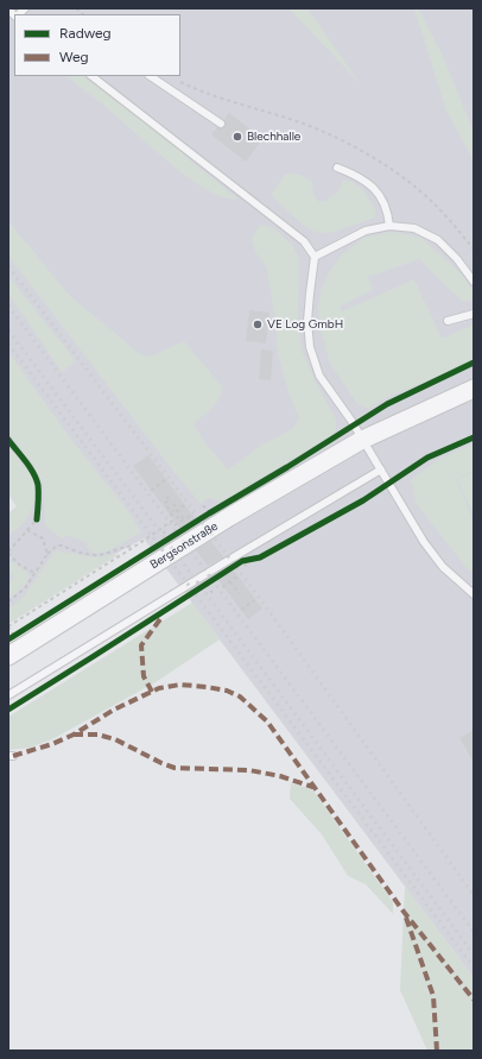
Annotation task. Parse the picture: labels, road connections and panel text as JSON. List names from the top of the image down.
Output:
{
  "streets": {
    "street": ["Bergsonstraße"]
  },
  "places": ["Blechhalle", "VE Log GmbH"],
  "legend": ["Radweg", "Weg"]
}
